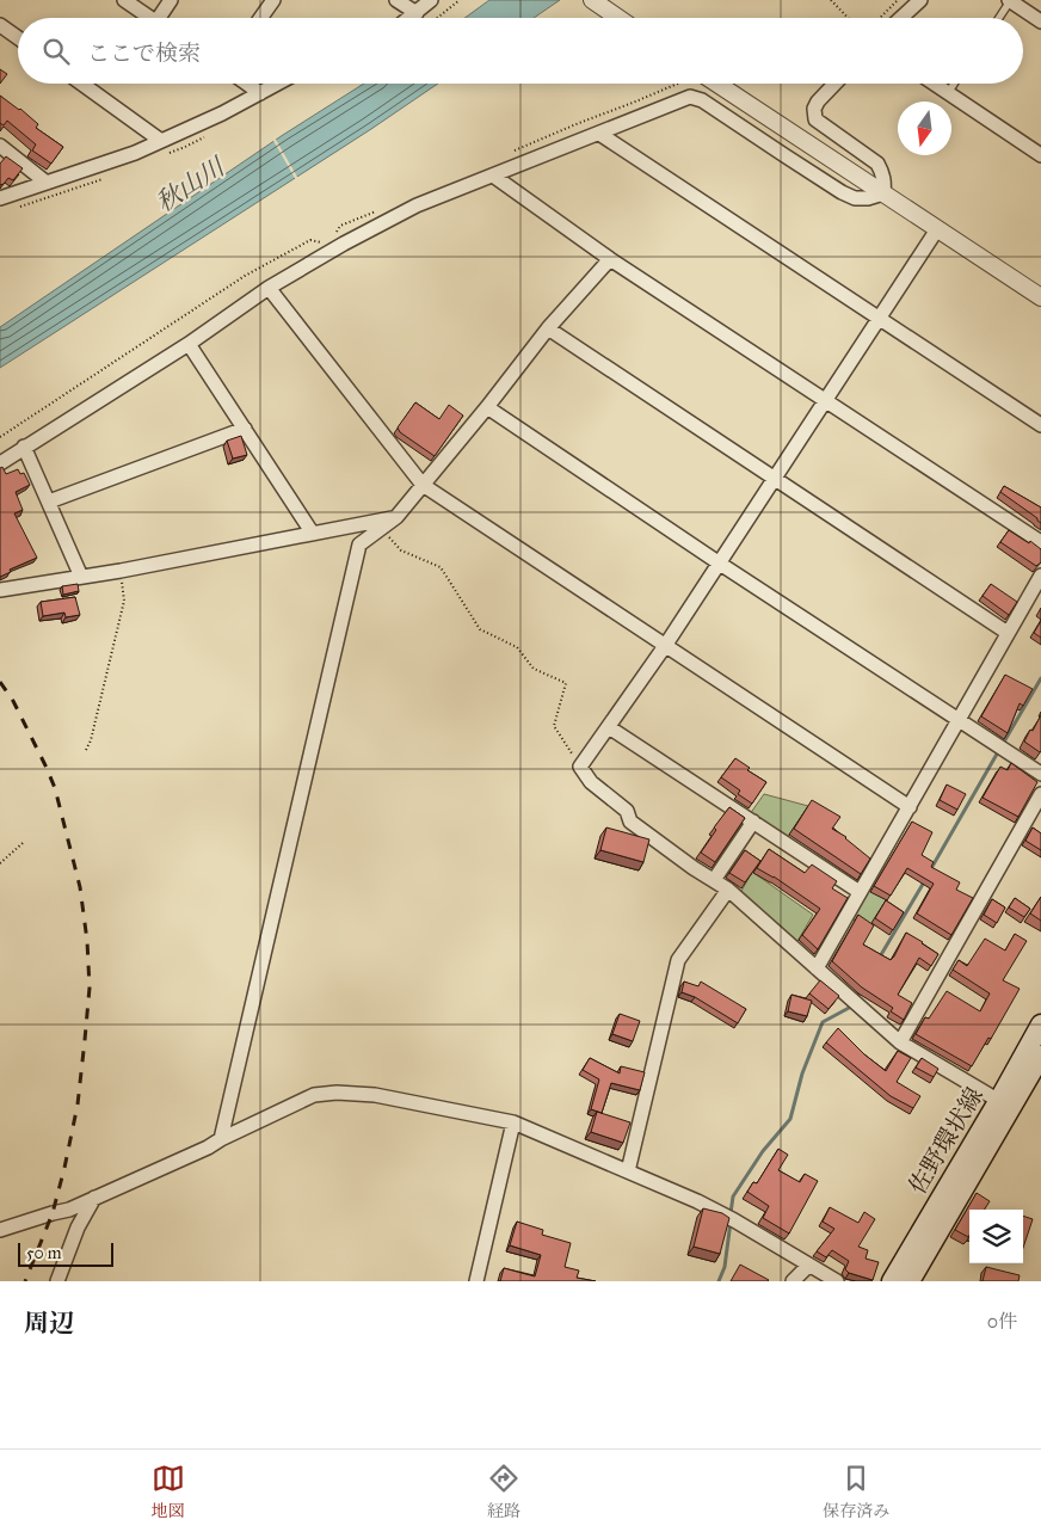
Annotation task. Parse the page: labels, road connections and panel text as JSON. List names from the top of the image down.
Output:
{
  "streets": {
    "main road": ["佐野環状線"]
  },
  "water": ["秋山川"],
  "scale_bar": "50 m",
  "north": "bottom",
  "page": {
    "search": "ここで検索",
    "scale": "50 m",
    "heading": ["周辺", "0件"],
    "nav": ["地図", "経路", "保存済み"]
  }
}
